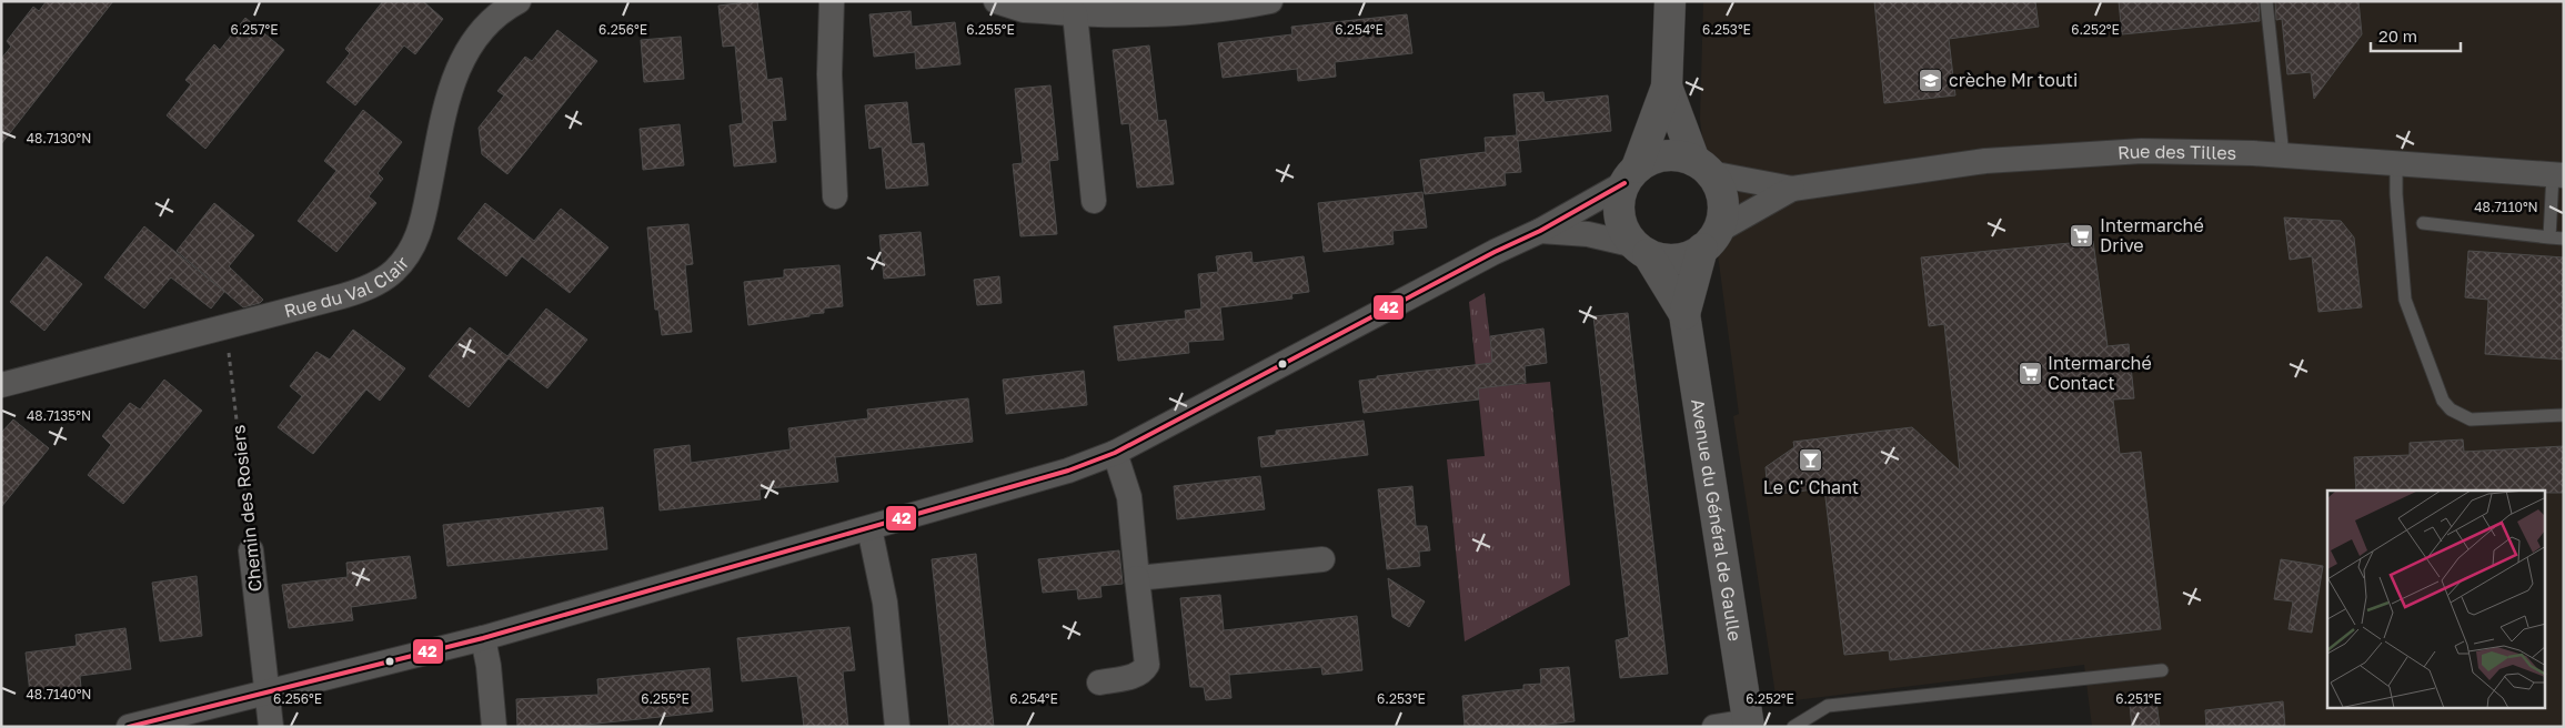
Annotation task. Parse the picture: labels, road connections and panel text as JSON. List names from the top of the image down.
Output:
{
  "streets": {
    "street": [
      "Rue des Tilles",
      "Rue du Val Clair",
      "Chemin des Rosiers",
      "Avenue du Général de Gaulle"
    ]
  },
  "crossings": [
    ["Rue des Tilles", "Avenue du Général de Gaulle"],
    ["Rue du Val Clair", "Chemin des Rosiers"]
  ],
  "places": {
    "school or university": ["crèche Mr touti"],
    "supermarket": ["Intermarché Drive", "Intermarché Contact"],
    "bar": ["Le C' Chant"]
  },
  "lines": ["transit line 42"],
  "scale_bar": "20 m",
  "coordinates": [
    "6.257°E",
    "6.256°E",
    "6.255°E",
    "6.254°E",
    "6.253°E",
    "6.252°E",
    "48.7130°N",
    "48.7110°N",
    "48.7135°N",
    "48.7140°N",
    "6.251°E"
  ]
}
